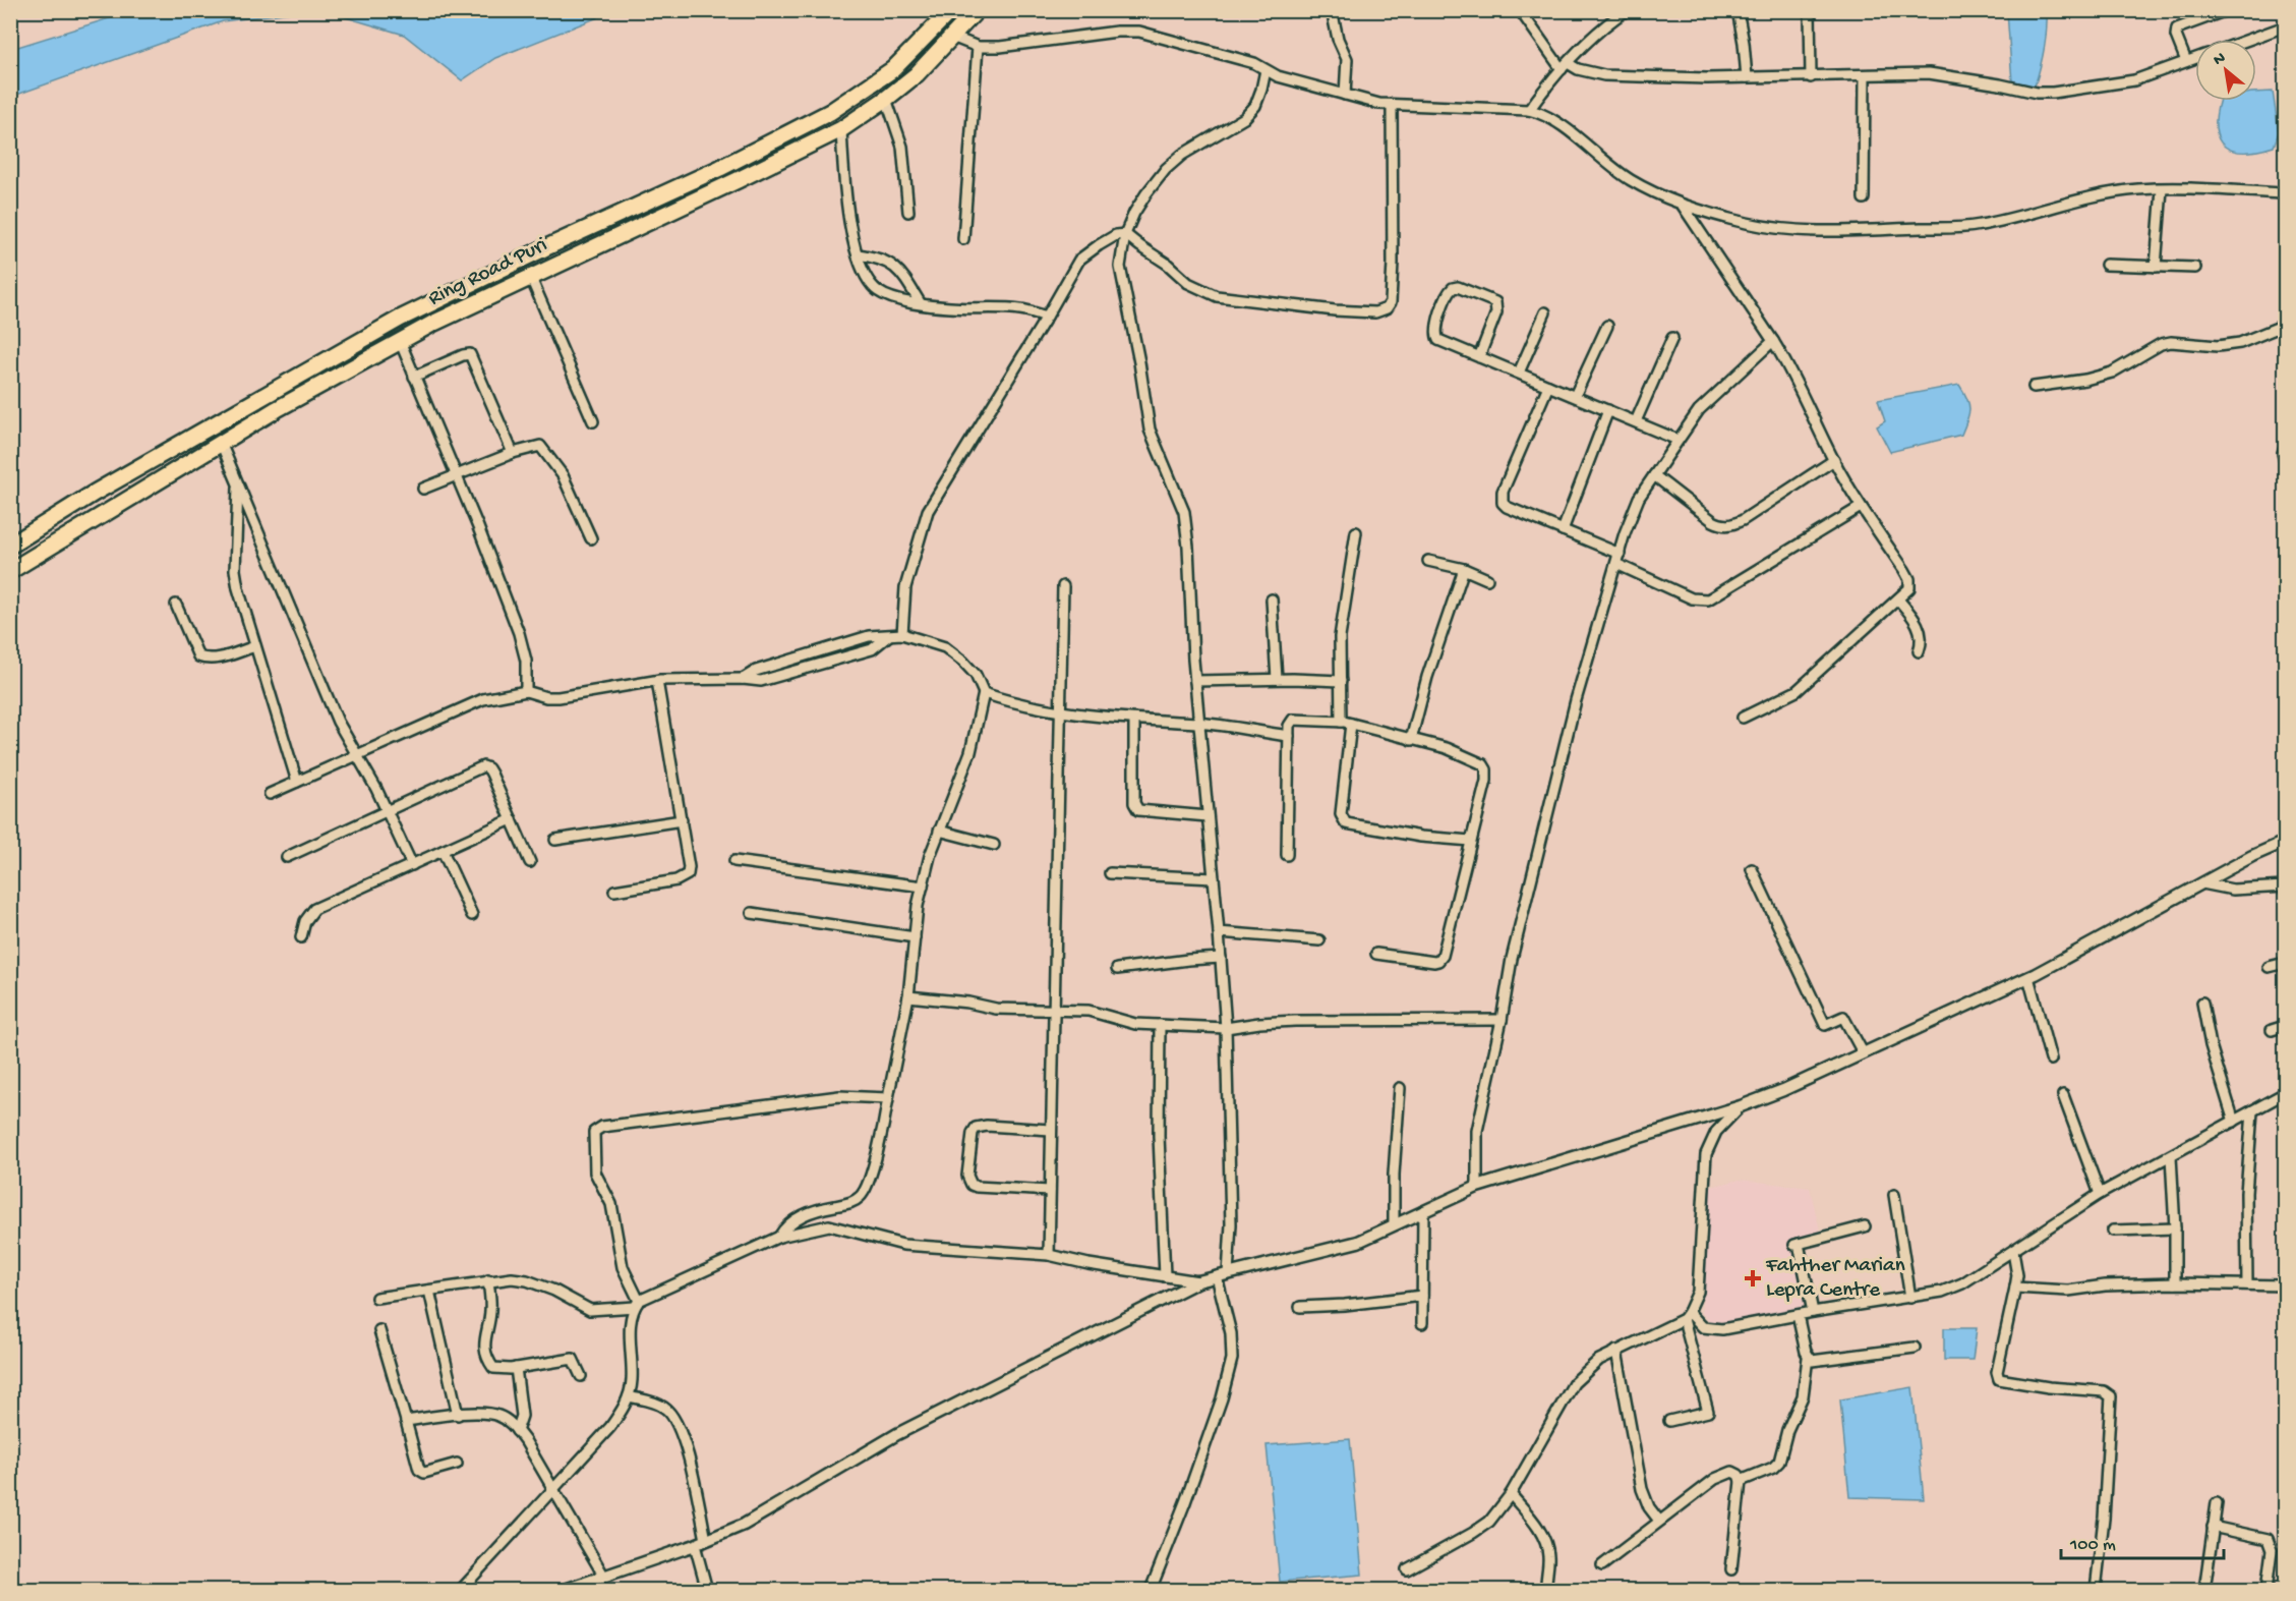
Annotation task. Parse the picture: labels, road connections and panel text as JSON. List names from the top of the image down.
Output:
{
  "streets": {
    "highway": ["Ring Road Puri"]
  },
  "places": {
    "health": ["Fahther Marian Lepra Centre"]
  },
  "scale_bar": "100 m",
  "north": "top left"
}
